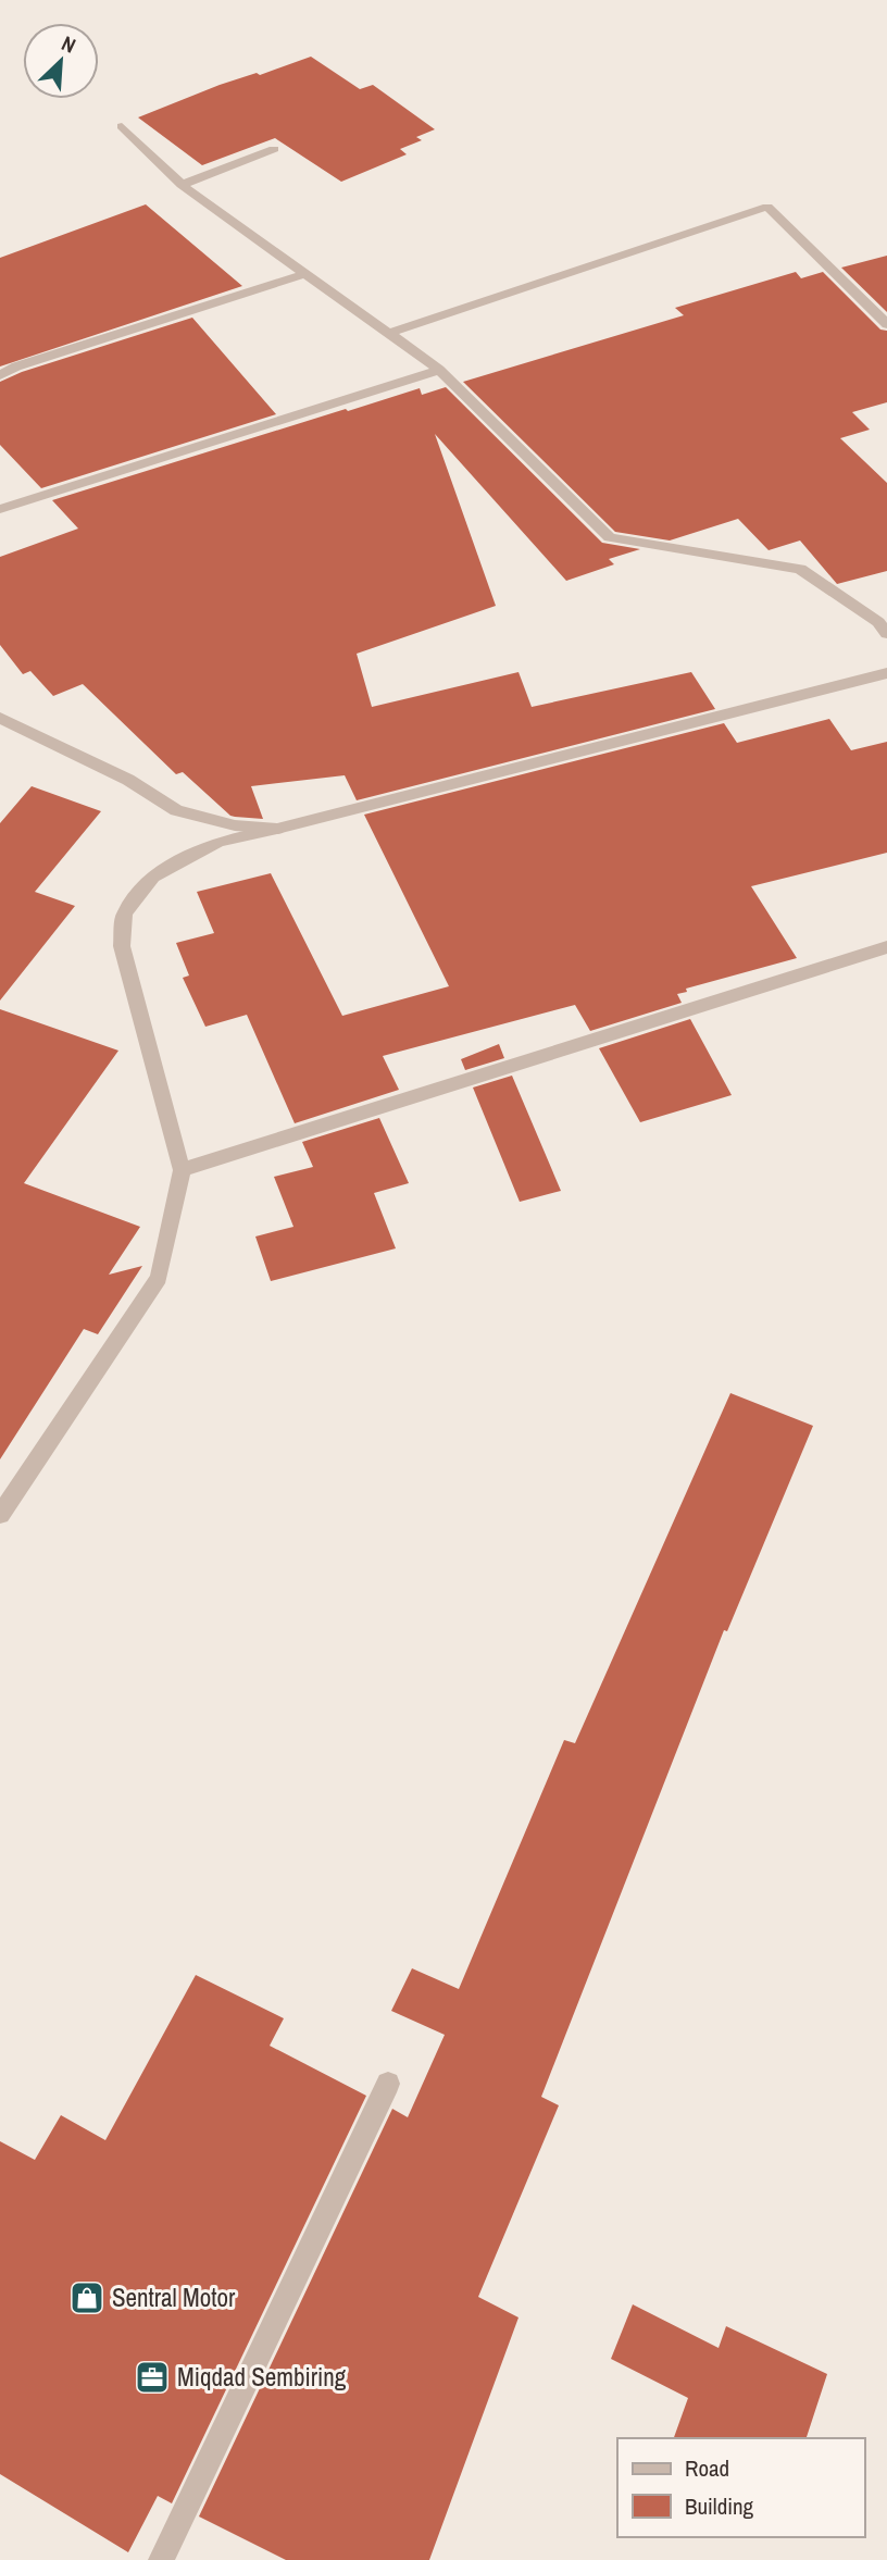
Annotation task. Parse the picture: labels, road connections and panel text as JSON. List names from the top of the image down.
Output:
{
  "places": {
    "shop": ["Sentral Motor"],
    "office": ["Miqdad Sembiring"]
  },
  "legend": ["Road", "Building"],
  "north": "top right"
}
